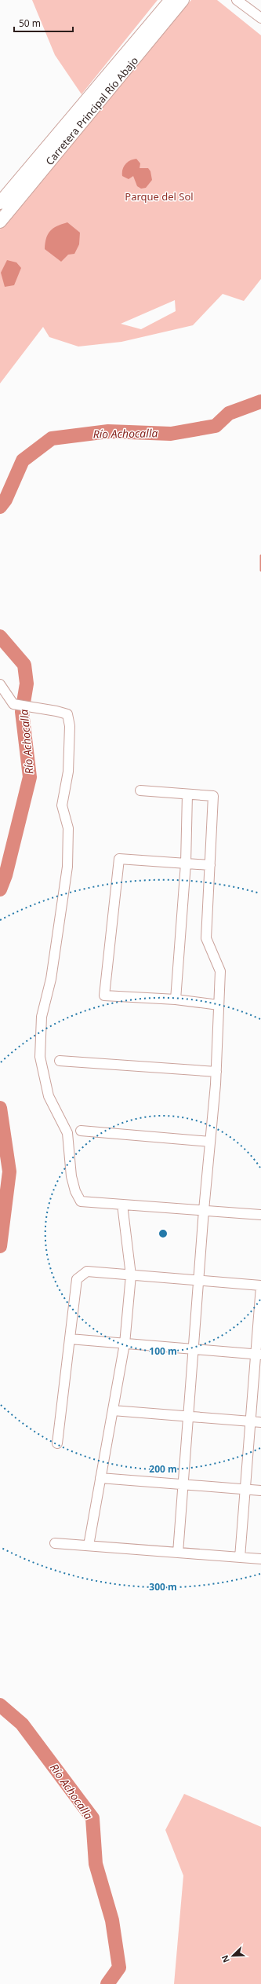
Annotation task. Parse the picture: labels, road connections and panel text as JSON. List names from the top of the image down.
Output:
{
  "streets": {
    "main road": ["Carretera Principal Río Abajo"]
  },
  "water": ["Río Achocalla"],
  "parks": ["Parque del Sol"],
  "scale_bar": "50 m",
  "north": "bottom left",
  "rings": ["100 m", "200 m", "300 m"]
}
